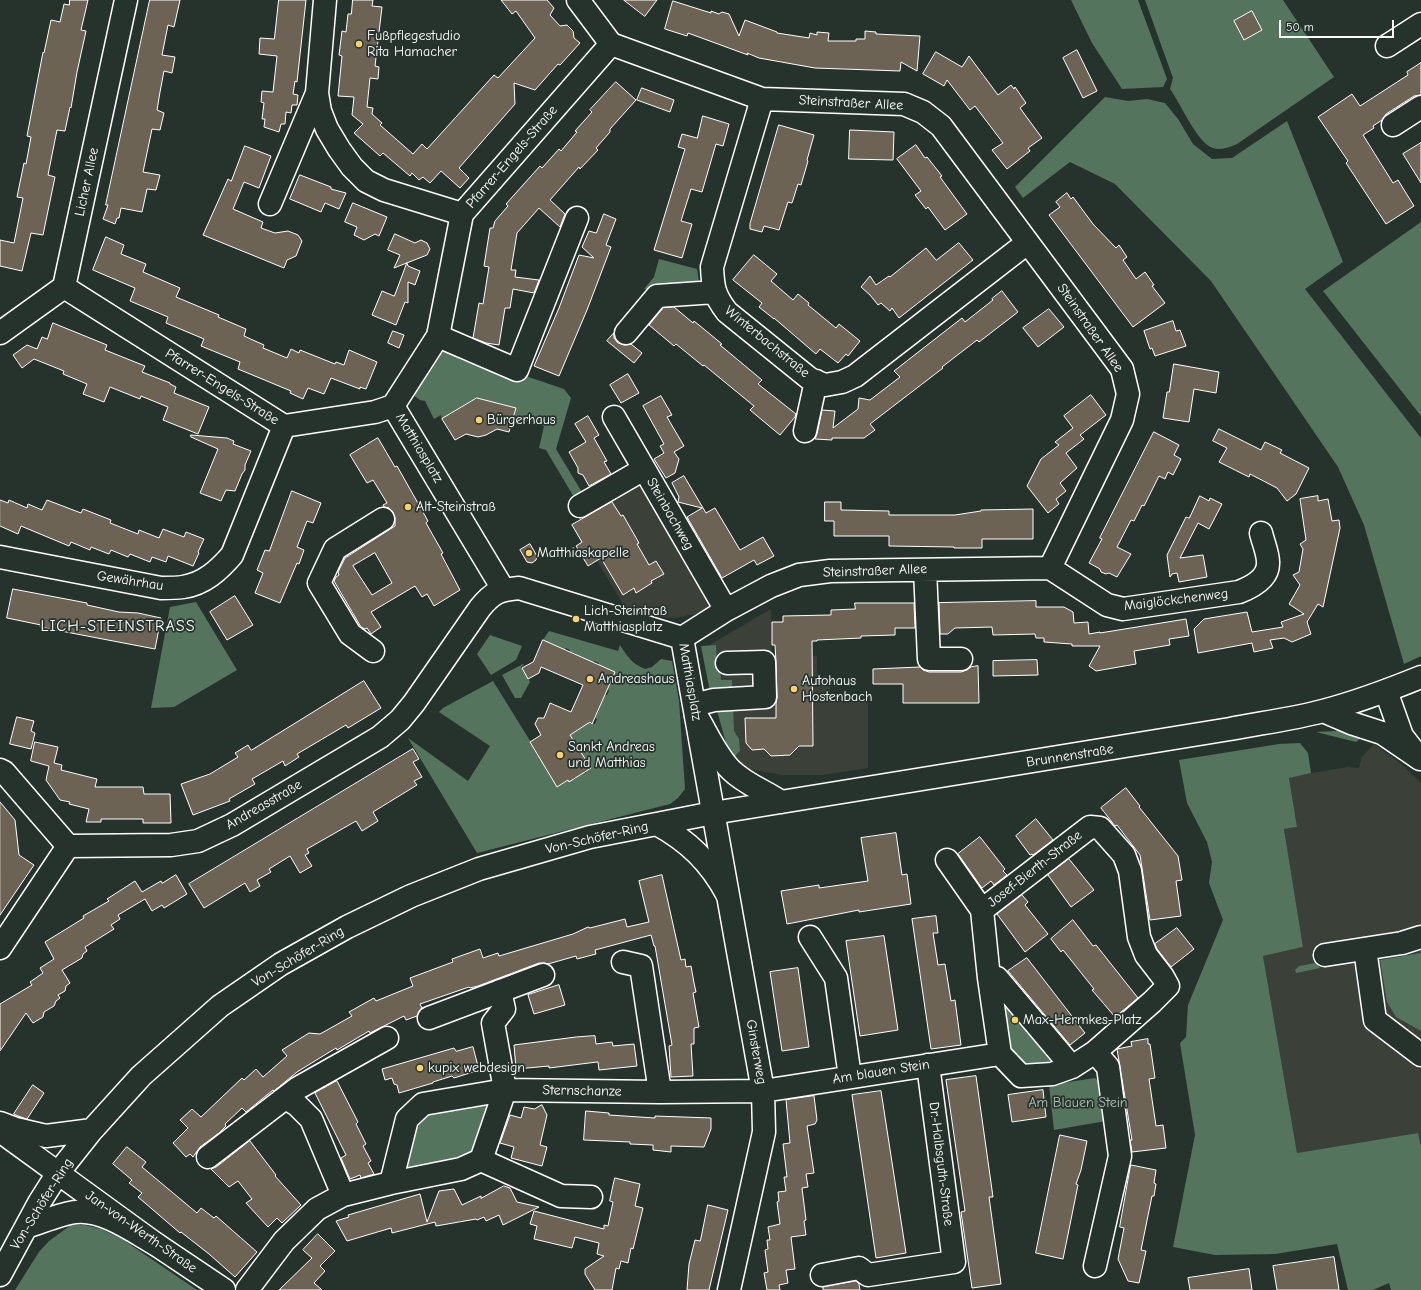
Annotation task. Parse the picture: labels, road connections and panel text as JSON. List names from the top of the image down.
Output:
{
  "streets": {
    "street": [
      "Steinstraßer Allee",
      "Pfarrer-Engels-Straße",
      "Licher Allee",
      "Winterbachstraße",
      "Matthiasplatz",
      "Steinbachweg",
      "Gewährhau",
      "Maiglöckchenweg",
      "Brunnenstraße",
      "Andreasstraße",
      "Von-Schöfer-Ring",
      "Josef-Bierth-Straße",
      "Ginsterweg",
      "Am blauen Stein",
      "Sternschanze",
      "Dr.-Halbsguth-Straße",
      "Jan-von-Werth-Straße"
    ]
  },
  "crossings": [
    ["Steinstraßer Allee", "Pfarrer-Engels-Straße"],
    ["Steinstraßer Allee", "Winterbachstraße"],
    ["Steinstraßer Allee", "Matthiasplatz"],
    ["Steinstraßer Allee", "Steinbachweg"],
    ["Steinstraßer Allee", "Maiglöckchenweg"],
    ["Pfarrer-Engels-Straße", "Licher Allee"],
    ["Pfarrer-Engels-Straße", "Matthiasplatz"],
    ["Pfarrer-Engels-Straße", "Gewährhau"],
    ["Matthiasplatz", "Brunnenstraße"],
    ["Matthiasplatz", "Andreasstraße"],
    ["Matthiasplatz", "Von-Schöfer-Ring"],
    ["Matthiasplatz", "Ginsterweg"],
    ["Brunnenstraße", "Von-Schöfer-Ring"],
    ["Brunnenstraße", "Ginsterweg"],
    ["Von-Schöfer-Ring", "Ginsterweg"],
    ["Von-Schöfer-Ring", "Jan-von-Werth-Straße"],
    ["Ginsterweg", "Am blauen Stein"],
    ["Ginsterweg", "Sternschanze"],
    ["Am blauen Stein", "Sternschanze"],
    ["Am blauen Stein", "Dr.-Halbsguth-Straße"]
  ],
  "districts": ["LICH-STEINSTRASS"],
  "parks": ["Am Blauen Stein"],
  "places": [
    "Fußpflegestudio Rita Hamacher",
    "Bürgerhaus",
    "Alt-Steinstraß",
    "Matthiaskapelle",
    "Lich-Steintraß Matthiasplatz",
    "Andreashaus",
    "Autohaus Hostenbach",
    "Sankt Andreas und Matthias",
    "Max-Hermkes-Platz",
    "kupix webdesign"
  ],
  "scale_bar": "50 m"
}
